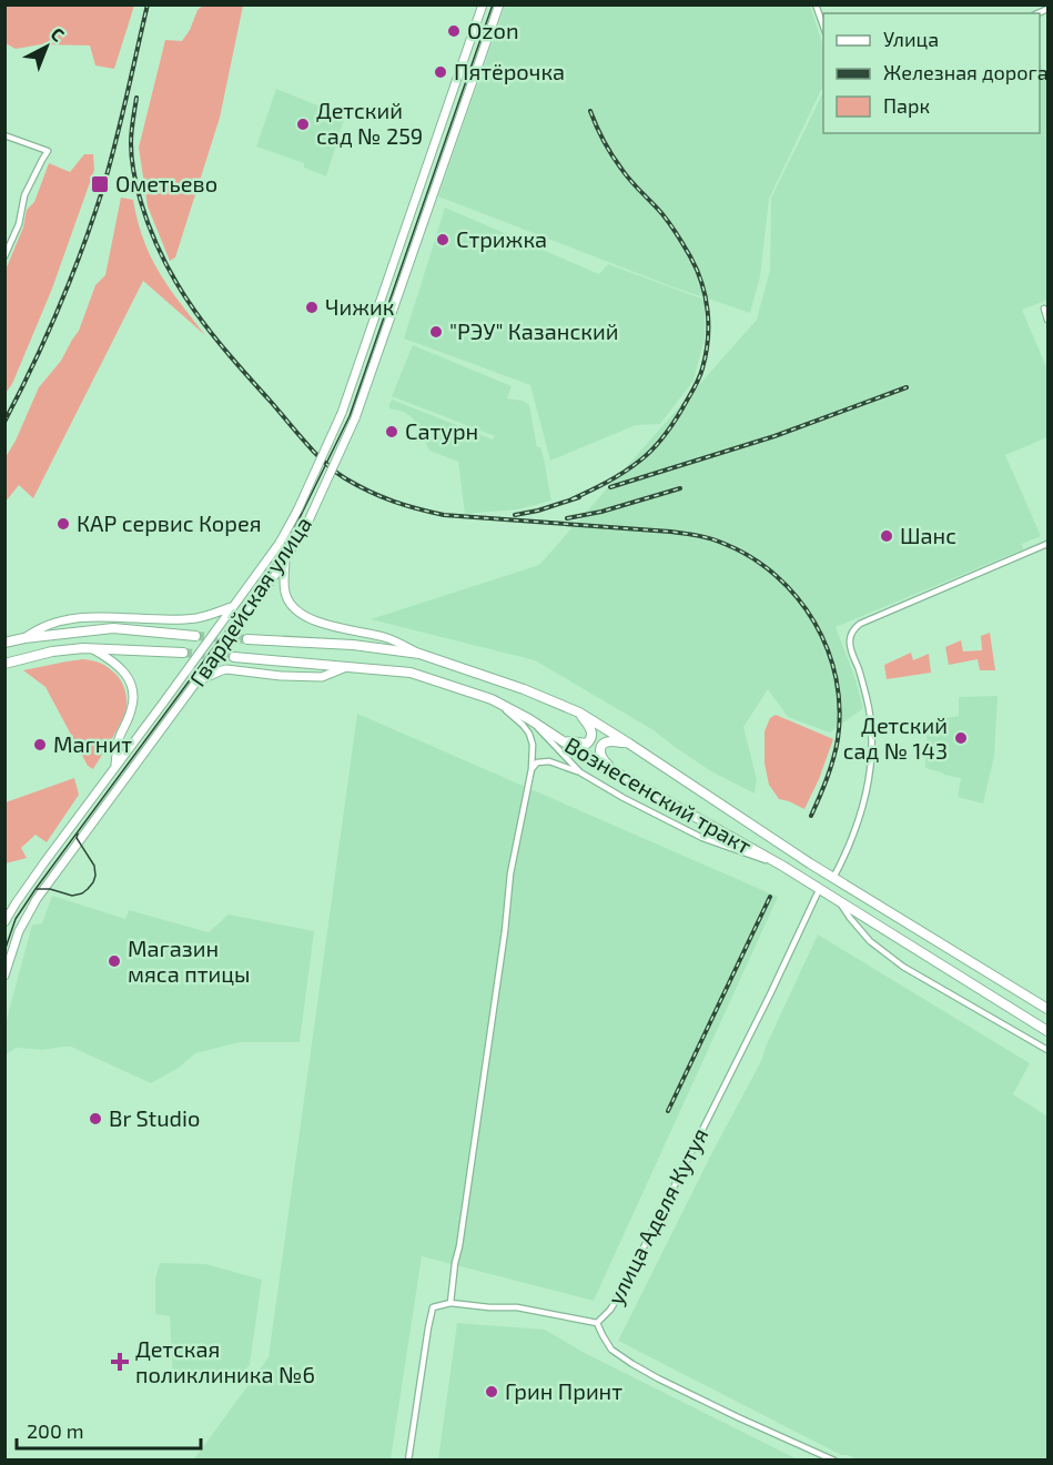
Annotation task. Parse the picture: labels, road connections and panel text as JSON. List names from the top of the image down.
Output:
{
  "streets": {
    "main road": ["Гвардейская улица", "Вознесенский тракт"],
    "street": ["улица Аделя Кутуя"]
  },
  "crossings": [
    ["Вознесенский тракт", "улица Аделя Кутуя"]
  ],
  "places": {
    "other": [
      "Ozon",
      "Пятёрочка",
      "Детский сад № 259",
      "Стрижка",
      "Чижик",
      "\"РЭУ\" Казанский",
      "Сатурн",
      "КАР сервис Корея",
      "Шанс",
      "Детский сад № 143",
      "Магнит",
      "Магазин мяса птицы",
      "Br Studio",
      "Грин Принт"
    ],
    "transit": ["Ометьево"],
    "health": ["Детская поликлиника №6"]
  },
  "legend": ["Улица", "Железная дорога", "Парк"],
  "scale_bar": "200 m",
  "north": "top right"
}
